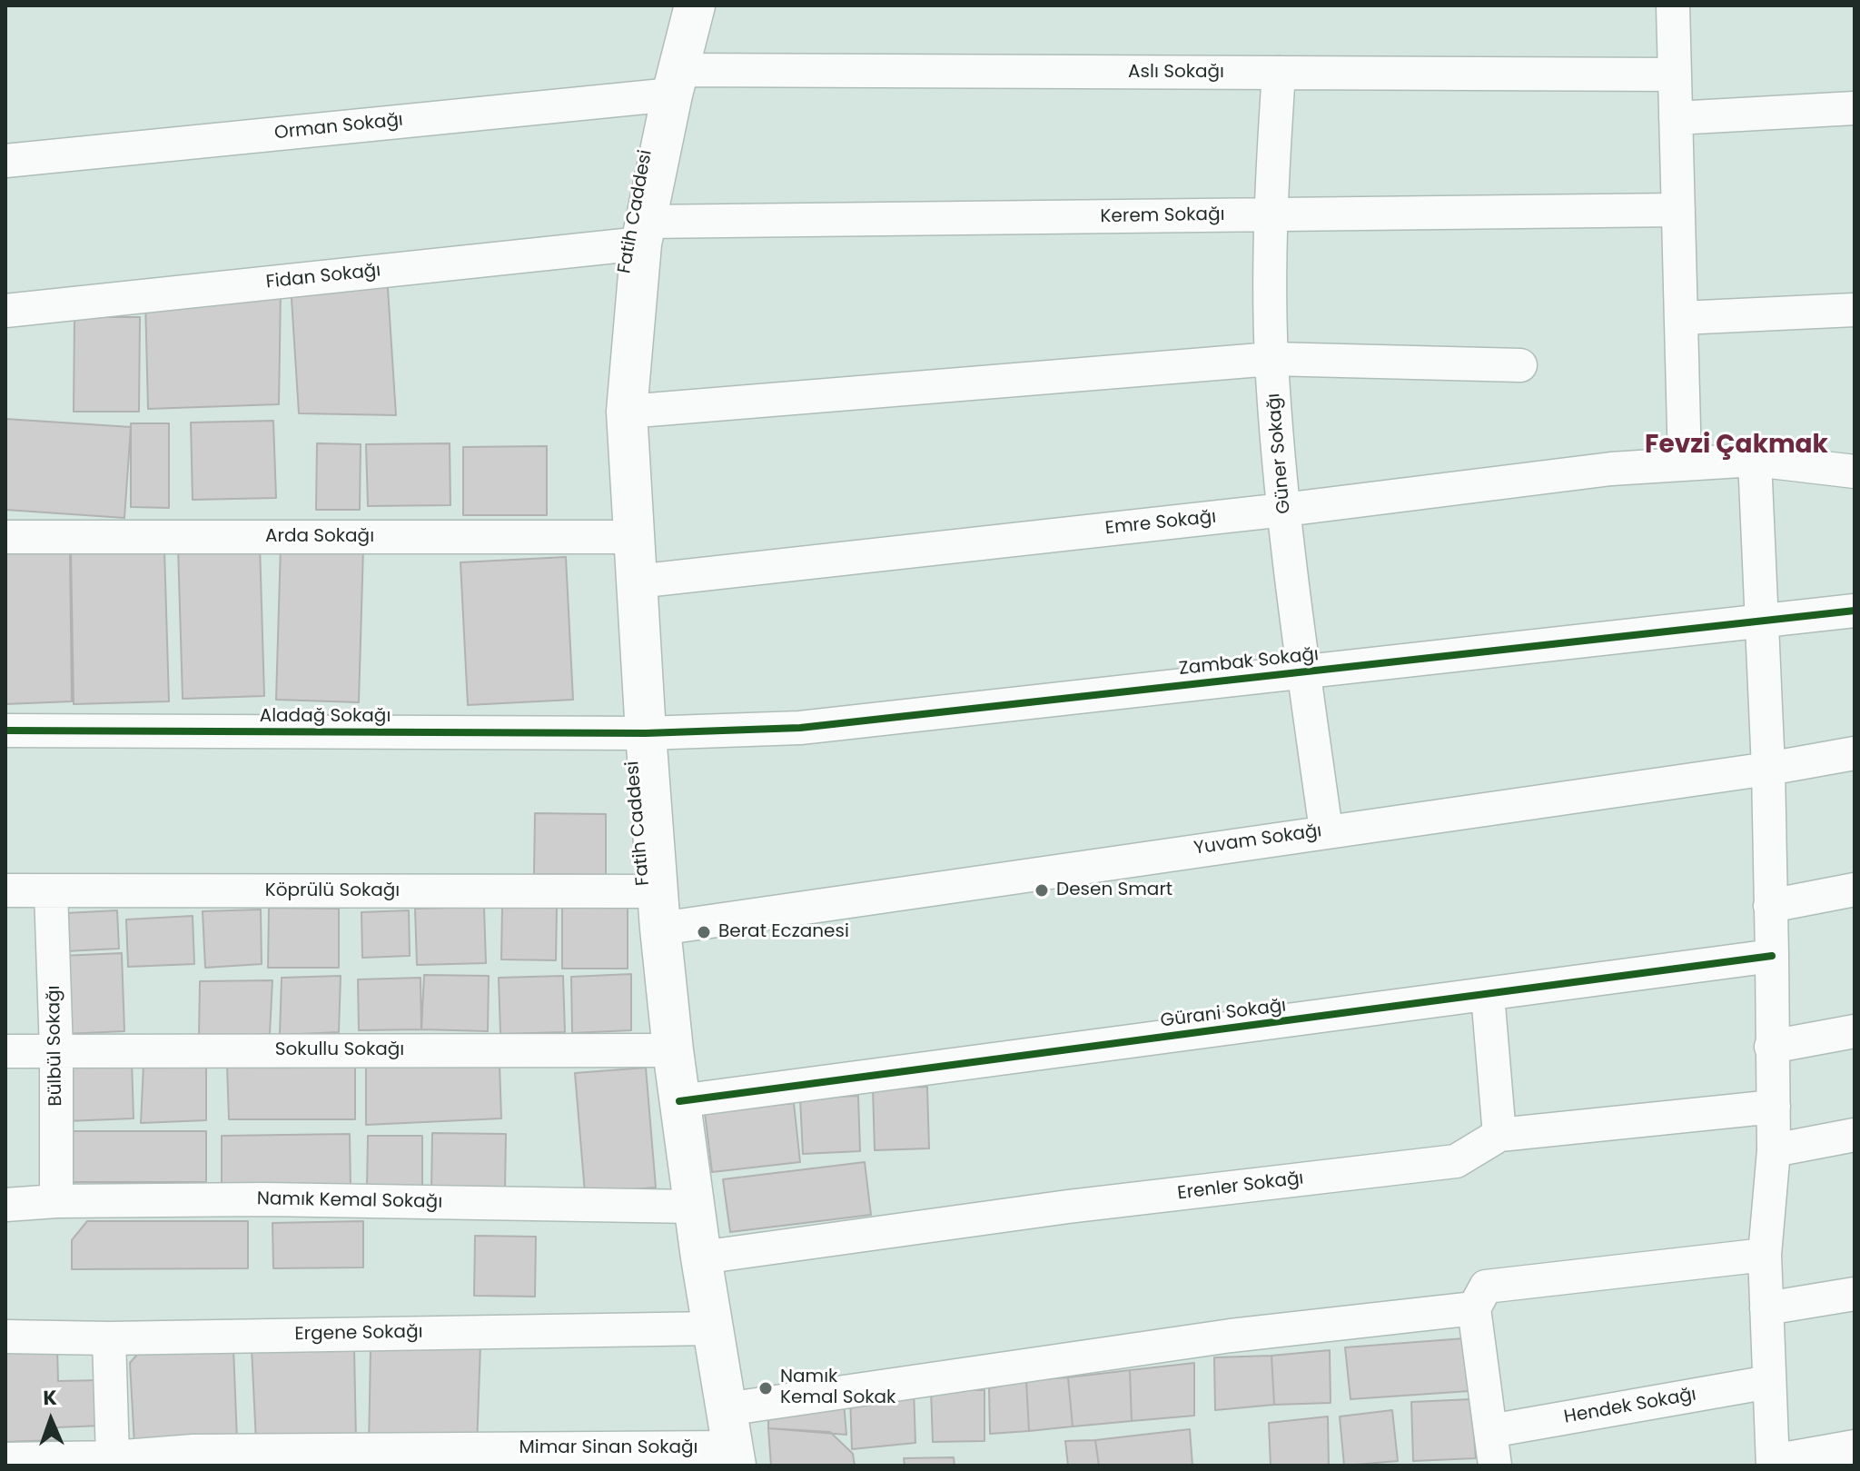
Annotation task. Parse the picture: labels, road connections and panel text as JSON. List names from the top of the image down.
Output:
{
  "streets": {
    "main road": ["Fatih Caddesi"],
    "street": [
      "Aslı Sokağı",
      "Orman Sokağı",
      "Kerem Sokağı",
      "Fidan Sokağı",
      "Güner Sokağı",
      "Emre Sokağı",
      "Arda Sokağı",
      "Zambak Sokağı",
      "Aladağ Sokağı",
      "Yuvam Sokağı",
      "Köprülü Sokağı",
      "Gürani Sokağı",
      "Bülbül Sokağı",
      "Sokullu Sokağı",
      "Erenler Sokağı",
      "Namık Kemal Sokağı",
      "Ergene Sokağı",
      "Hendek Sokağı",
      "Mimar Sinan Sokağı"
    ]
  },
  "crossings": [
    ["Aslı Sokağı", "Orman Sokağı"],
    ["Aslı Sokağı", "Fatih Caddesi"],
    ["Aslı Sokağı", "Güner Sokağı"],
    ["Orman Sokağı", "Fatih Caddesi"],
    ["Fatih Caddesi", "Kerem Sokağı"],
    ["Fatih Caddesi", "Fidan Sokağı"],
    ["Fatih Caddesi", "Emre Sokağı"],
    ["Fatih Caddesi", "Arda Sokağı"],
    ["Fatih Caddesi", "Zambak Sokağı"],
    ["Fatih Caddesi", "Aladağ Sokağı"],
    ["Fatih Caddesi", "Yuvam Sokağı"],
    ["Fatih Caddesi", "Köprülü Sokağı"],
    ["Fatih Caddesi", "Gürani Sokağı"],
    ["Fatih Caddesi", "Sokullu Sokağı"],
    ["Fatih Caddesi", "Erenler Sokağı"],
    ["Fatih Caddesi", "Namık Kemal Sokağı"],
    ["Fatih Caddesi", "Ergene Sokağı"],
    ["Fatih Caddesi", "Mimar Sinan Sokağı"],
    ["Kerem Sokağı", "Fidan Sokağı"],
    ["Kerem Sokağı", "Güner Sokağı"],
    ["Güner Sokağı", "Emre Sokağı"],
    ["Güner Sokağı", "Zambak Sokağı"],
    ["Güner Sokağı", "Yuvam Sokağı"],
    ["Zambak Sokağı", "Aladağ Sokağı"],
    ["Yuvam Sokağı", "Köprülü Sokağı"],
    ["Köprülü Sokağı", "Bülbül Sokağı"],
    ["Bülbül Sokağı", "Sokullu Sokağı"],
    ["Bülbül Sokağı", "Namık Kemal Sokağı"]
  ],
  "districts": ["Fevzi Çakmak"],
  "places": ["Desen Smart", "Berat Eczanesi", "Namık Kemal Sokak"],
  "north": "top"
}
